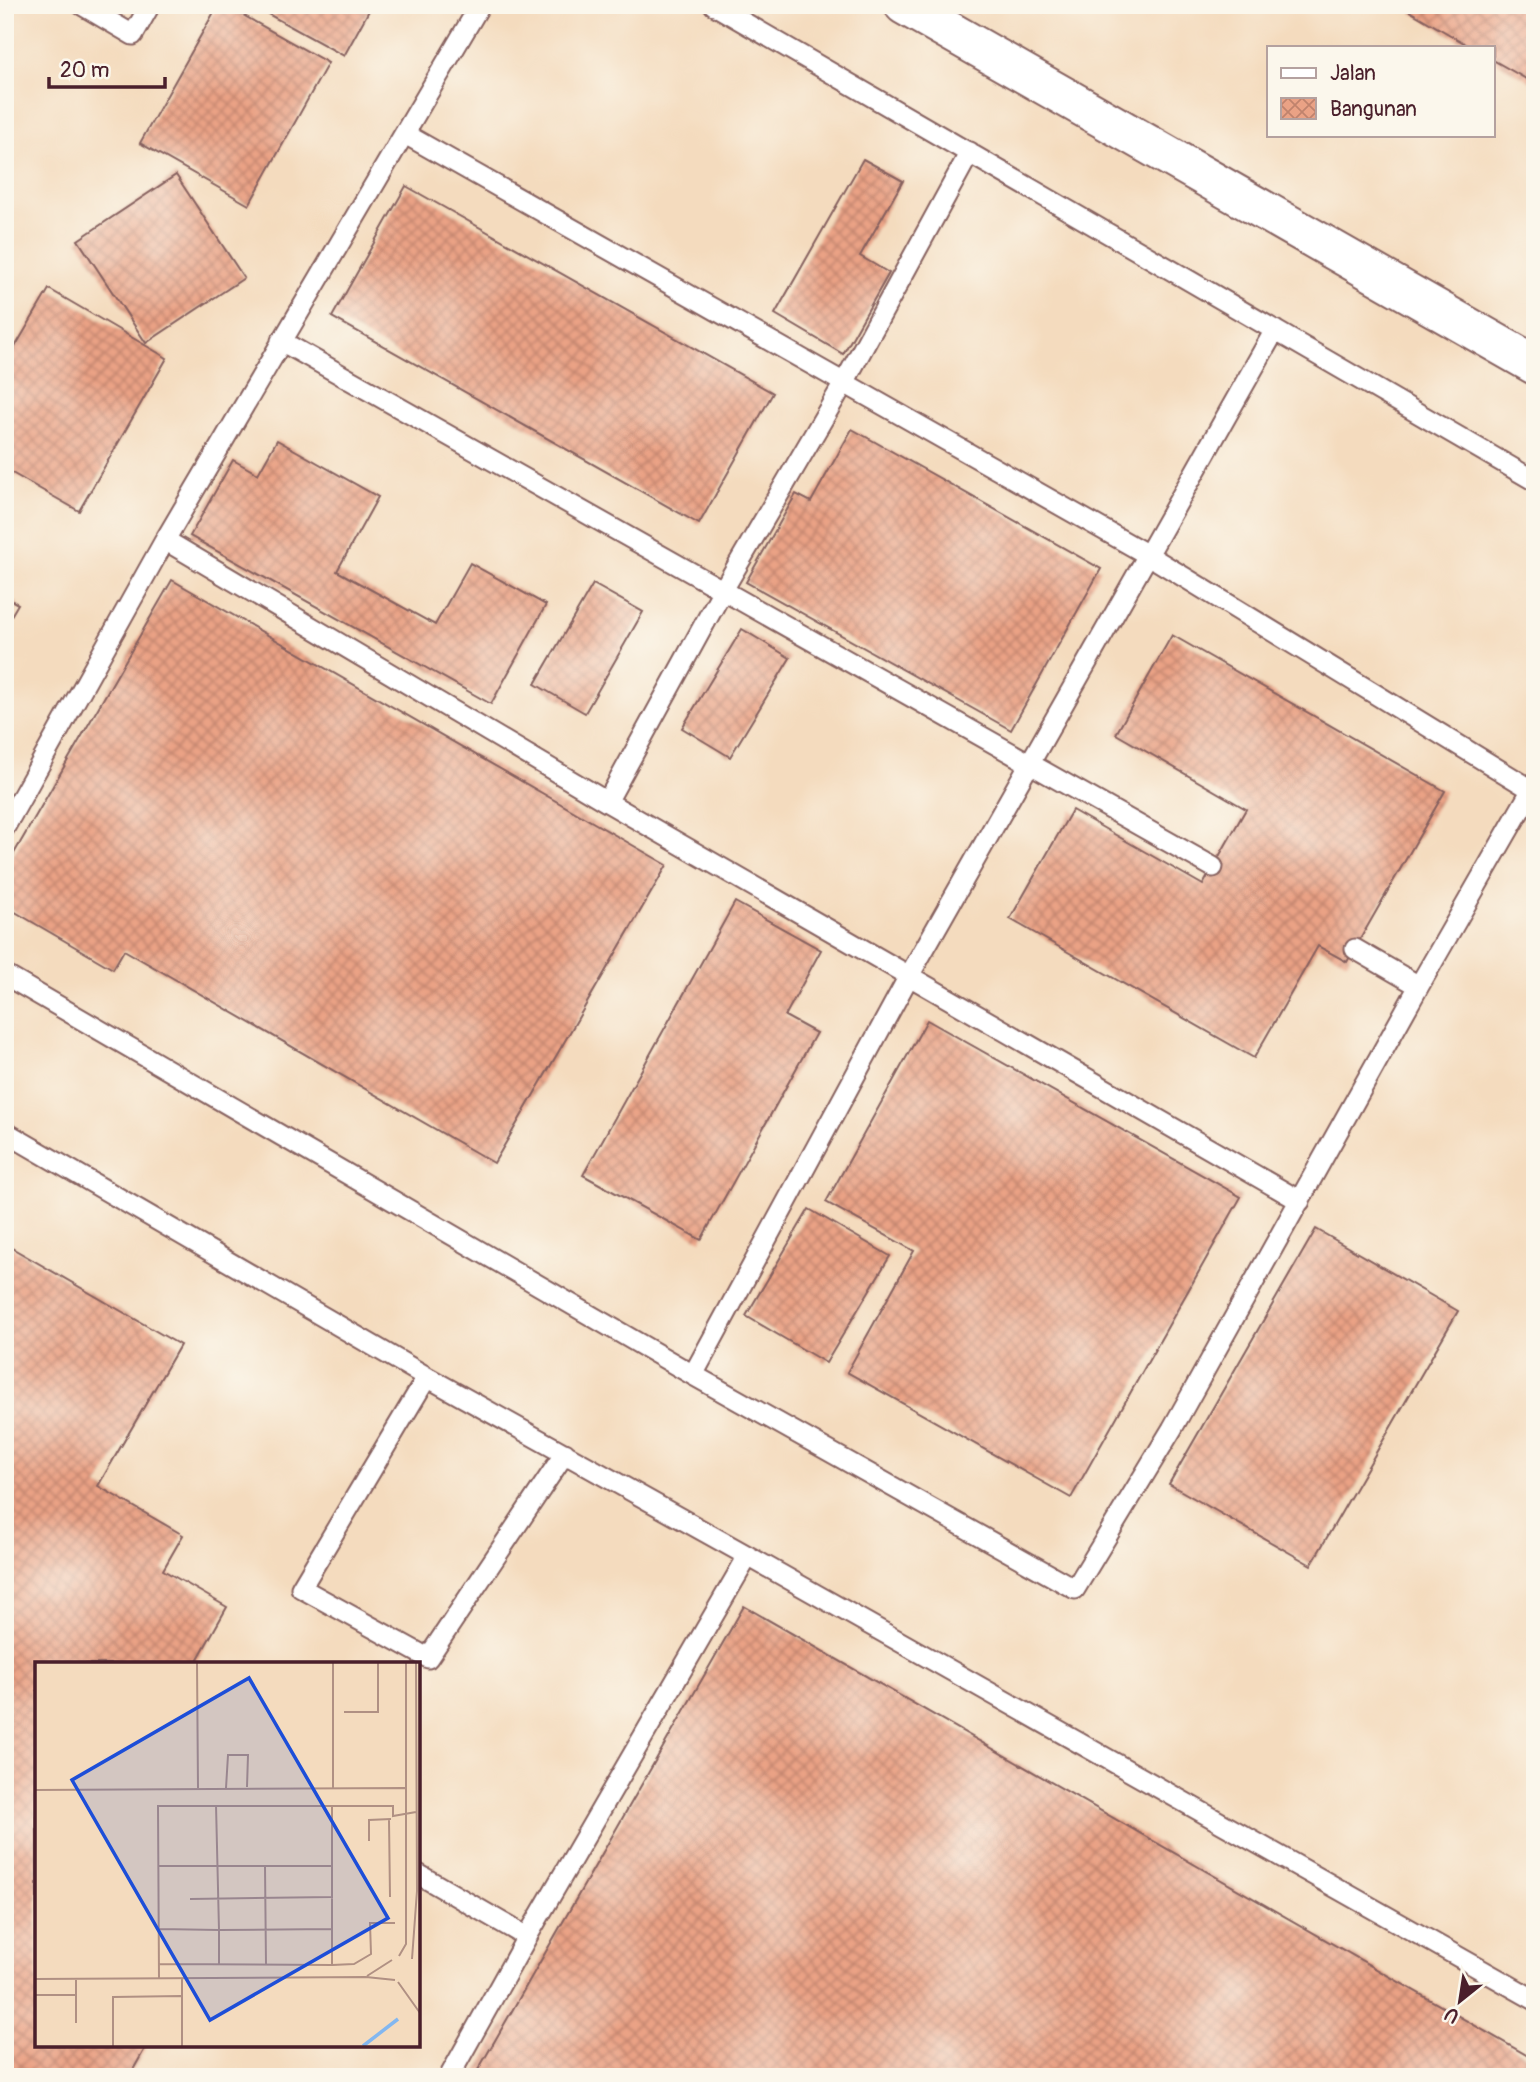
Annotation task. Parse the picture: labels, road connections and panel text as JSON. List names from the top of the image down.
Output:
{
  "legend": ["Jalan", "Bangunan"],
  "scale_bar": "20 m",
  "north": "bottom left"
}
